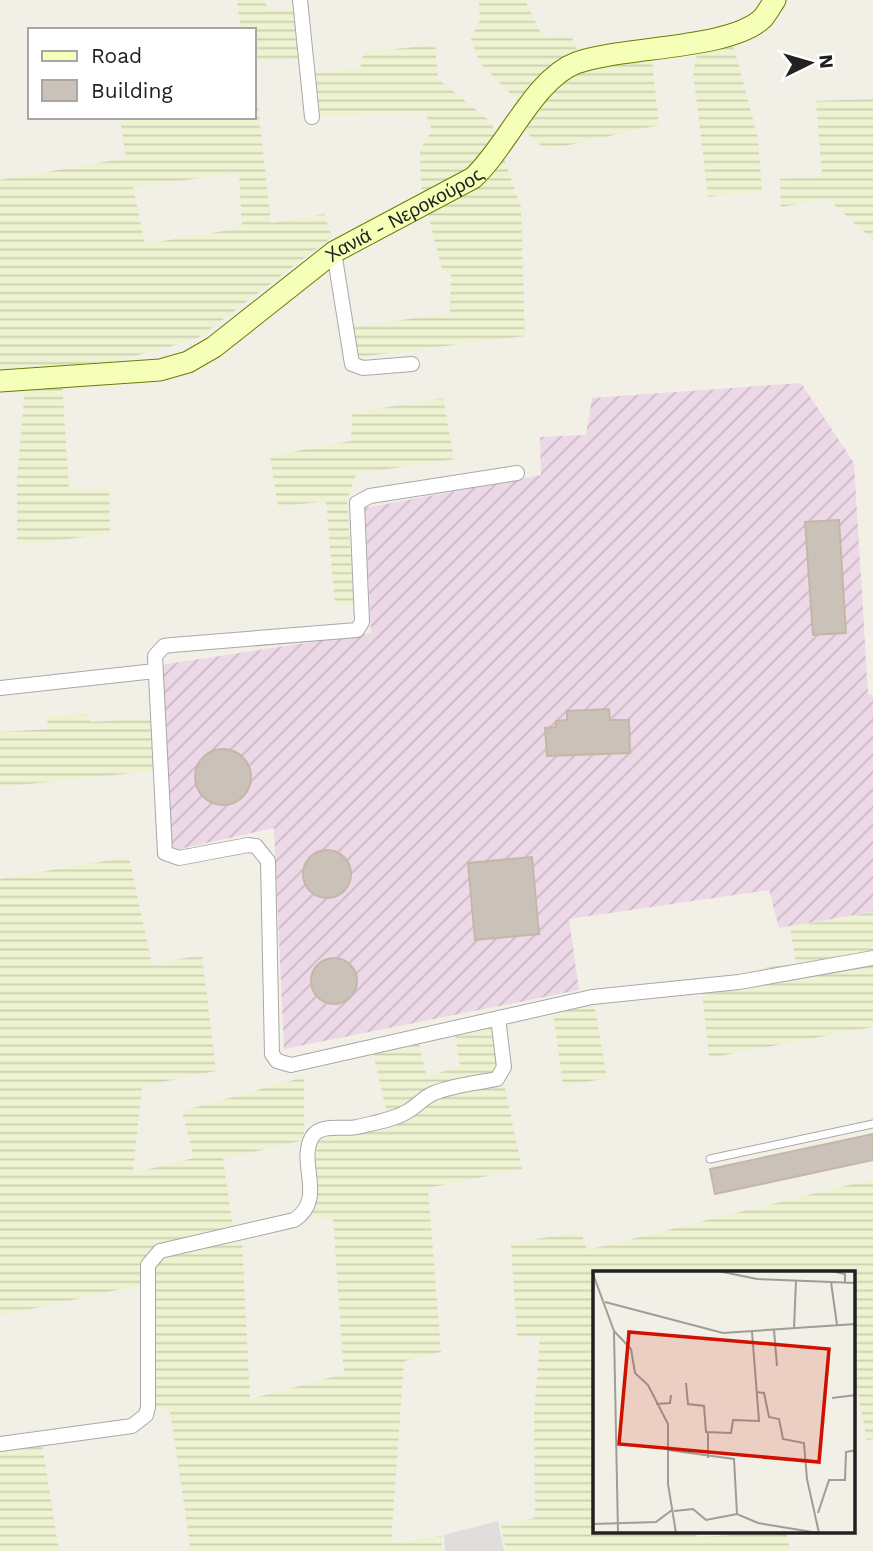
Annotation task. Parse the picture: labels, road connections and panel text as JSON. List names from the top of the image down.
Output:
{
  "streets": {
    "main road": ["Χανιά - Νεροκούρος"]
  },
  "legend": ["Road", "Building"],
  "north": "right"
}
